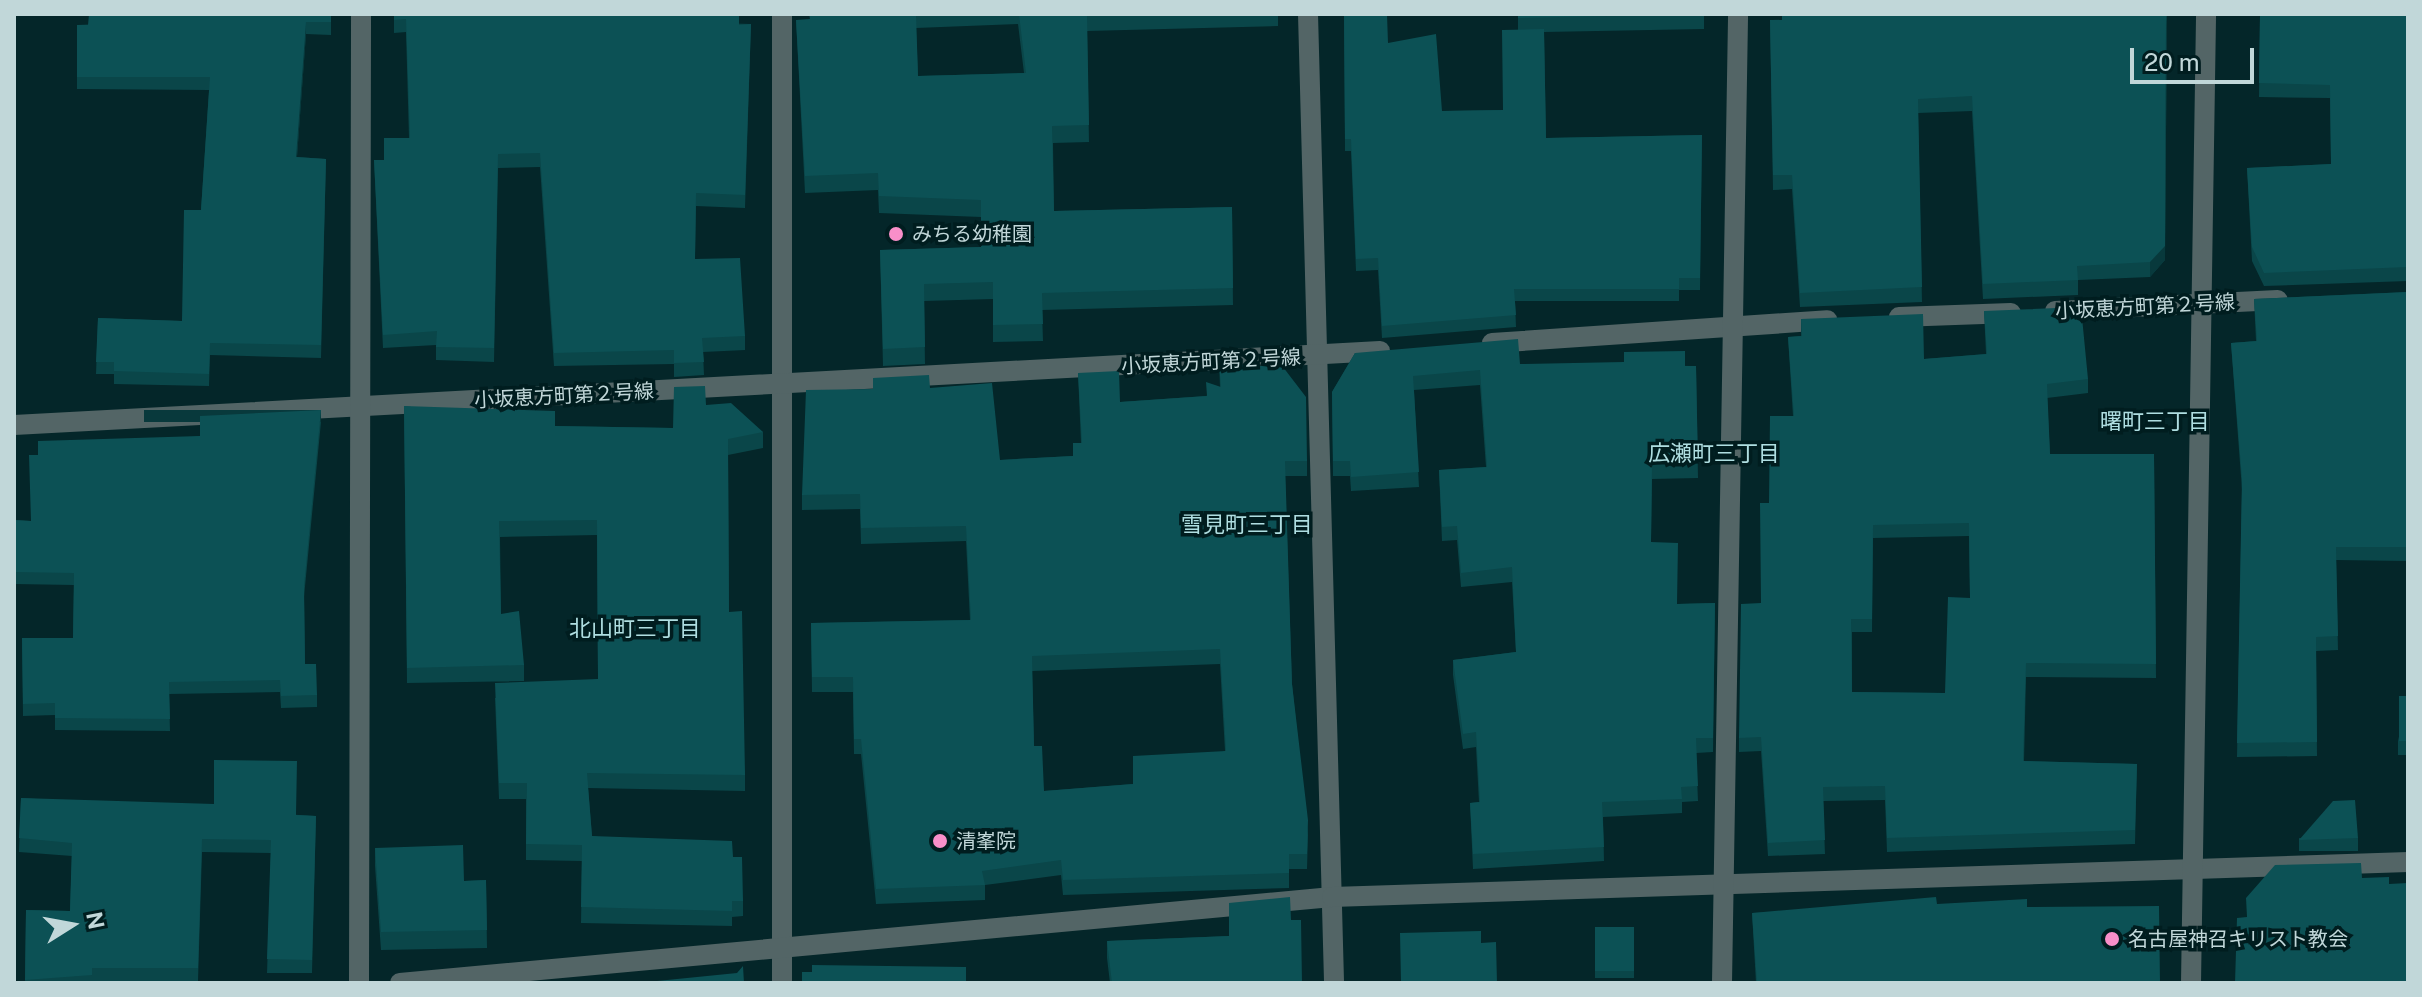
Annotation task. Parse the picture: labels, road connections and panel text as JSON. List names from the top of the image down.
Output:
{
  "streets": {
    "street": ["小坂恵方町第２号線"]
  },
  "districts": [
    "曙町三丁目",
    "広瀬町三丁目",
    "雪見町三丁目",
    "北山町三丁目"
  ],
  "places": ["みちる幼稚園", "清峯院", "名古屋神召キリスト教会"],
  "scale_bar": "20 m",
  "north": "right"
}
